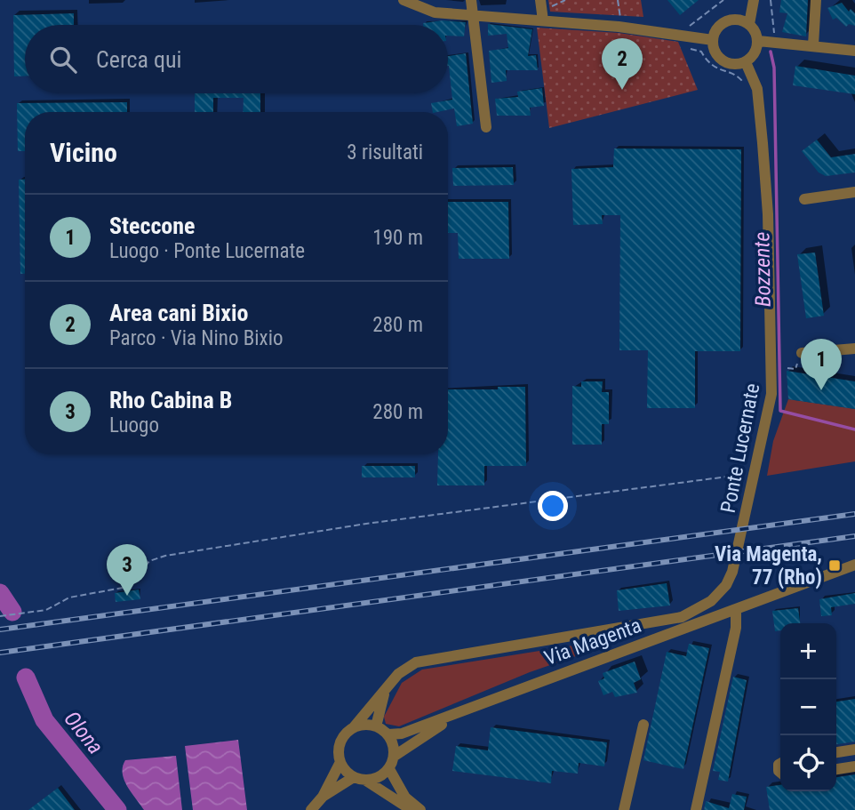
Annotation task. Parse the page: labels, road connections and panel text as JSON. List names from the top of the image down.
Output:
{
  "streets": {
    "street": ["Ponte Lucernate", "Via Magenta"]
  },
  "crossings": [
    ["Ponte Lucernate", "Via Magenta"]
  ],
  "water": ["Bozzente", "Olona"],
  "places": {
    "transit": ["Via Magenta, 77 (Rho)"]
  },
  "page": {
    "search": "Cerca qui",
    "pins": ["2", "1", "3"],
    "heading": ["Vicino", "3 risultati"],
    "list": [
      {
        "mark": "1",
        "name": "Steccone",
        "note": "Luogo · Ponte Lucernate",
        "value": "190 m"
      },
      {
        "mark": "2",
        "name": "Area cani Bixio",
        "note": "Parco · Via Nino Bixio",
        "value": "280 m"
      },
      {
        "mark": "3",
        "name": "Rho Cabina B",
        "note": "Luogo",
        "value": "280 m"
      }
    ],
    "map_buttons": ["+", "−"]
  }
}
